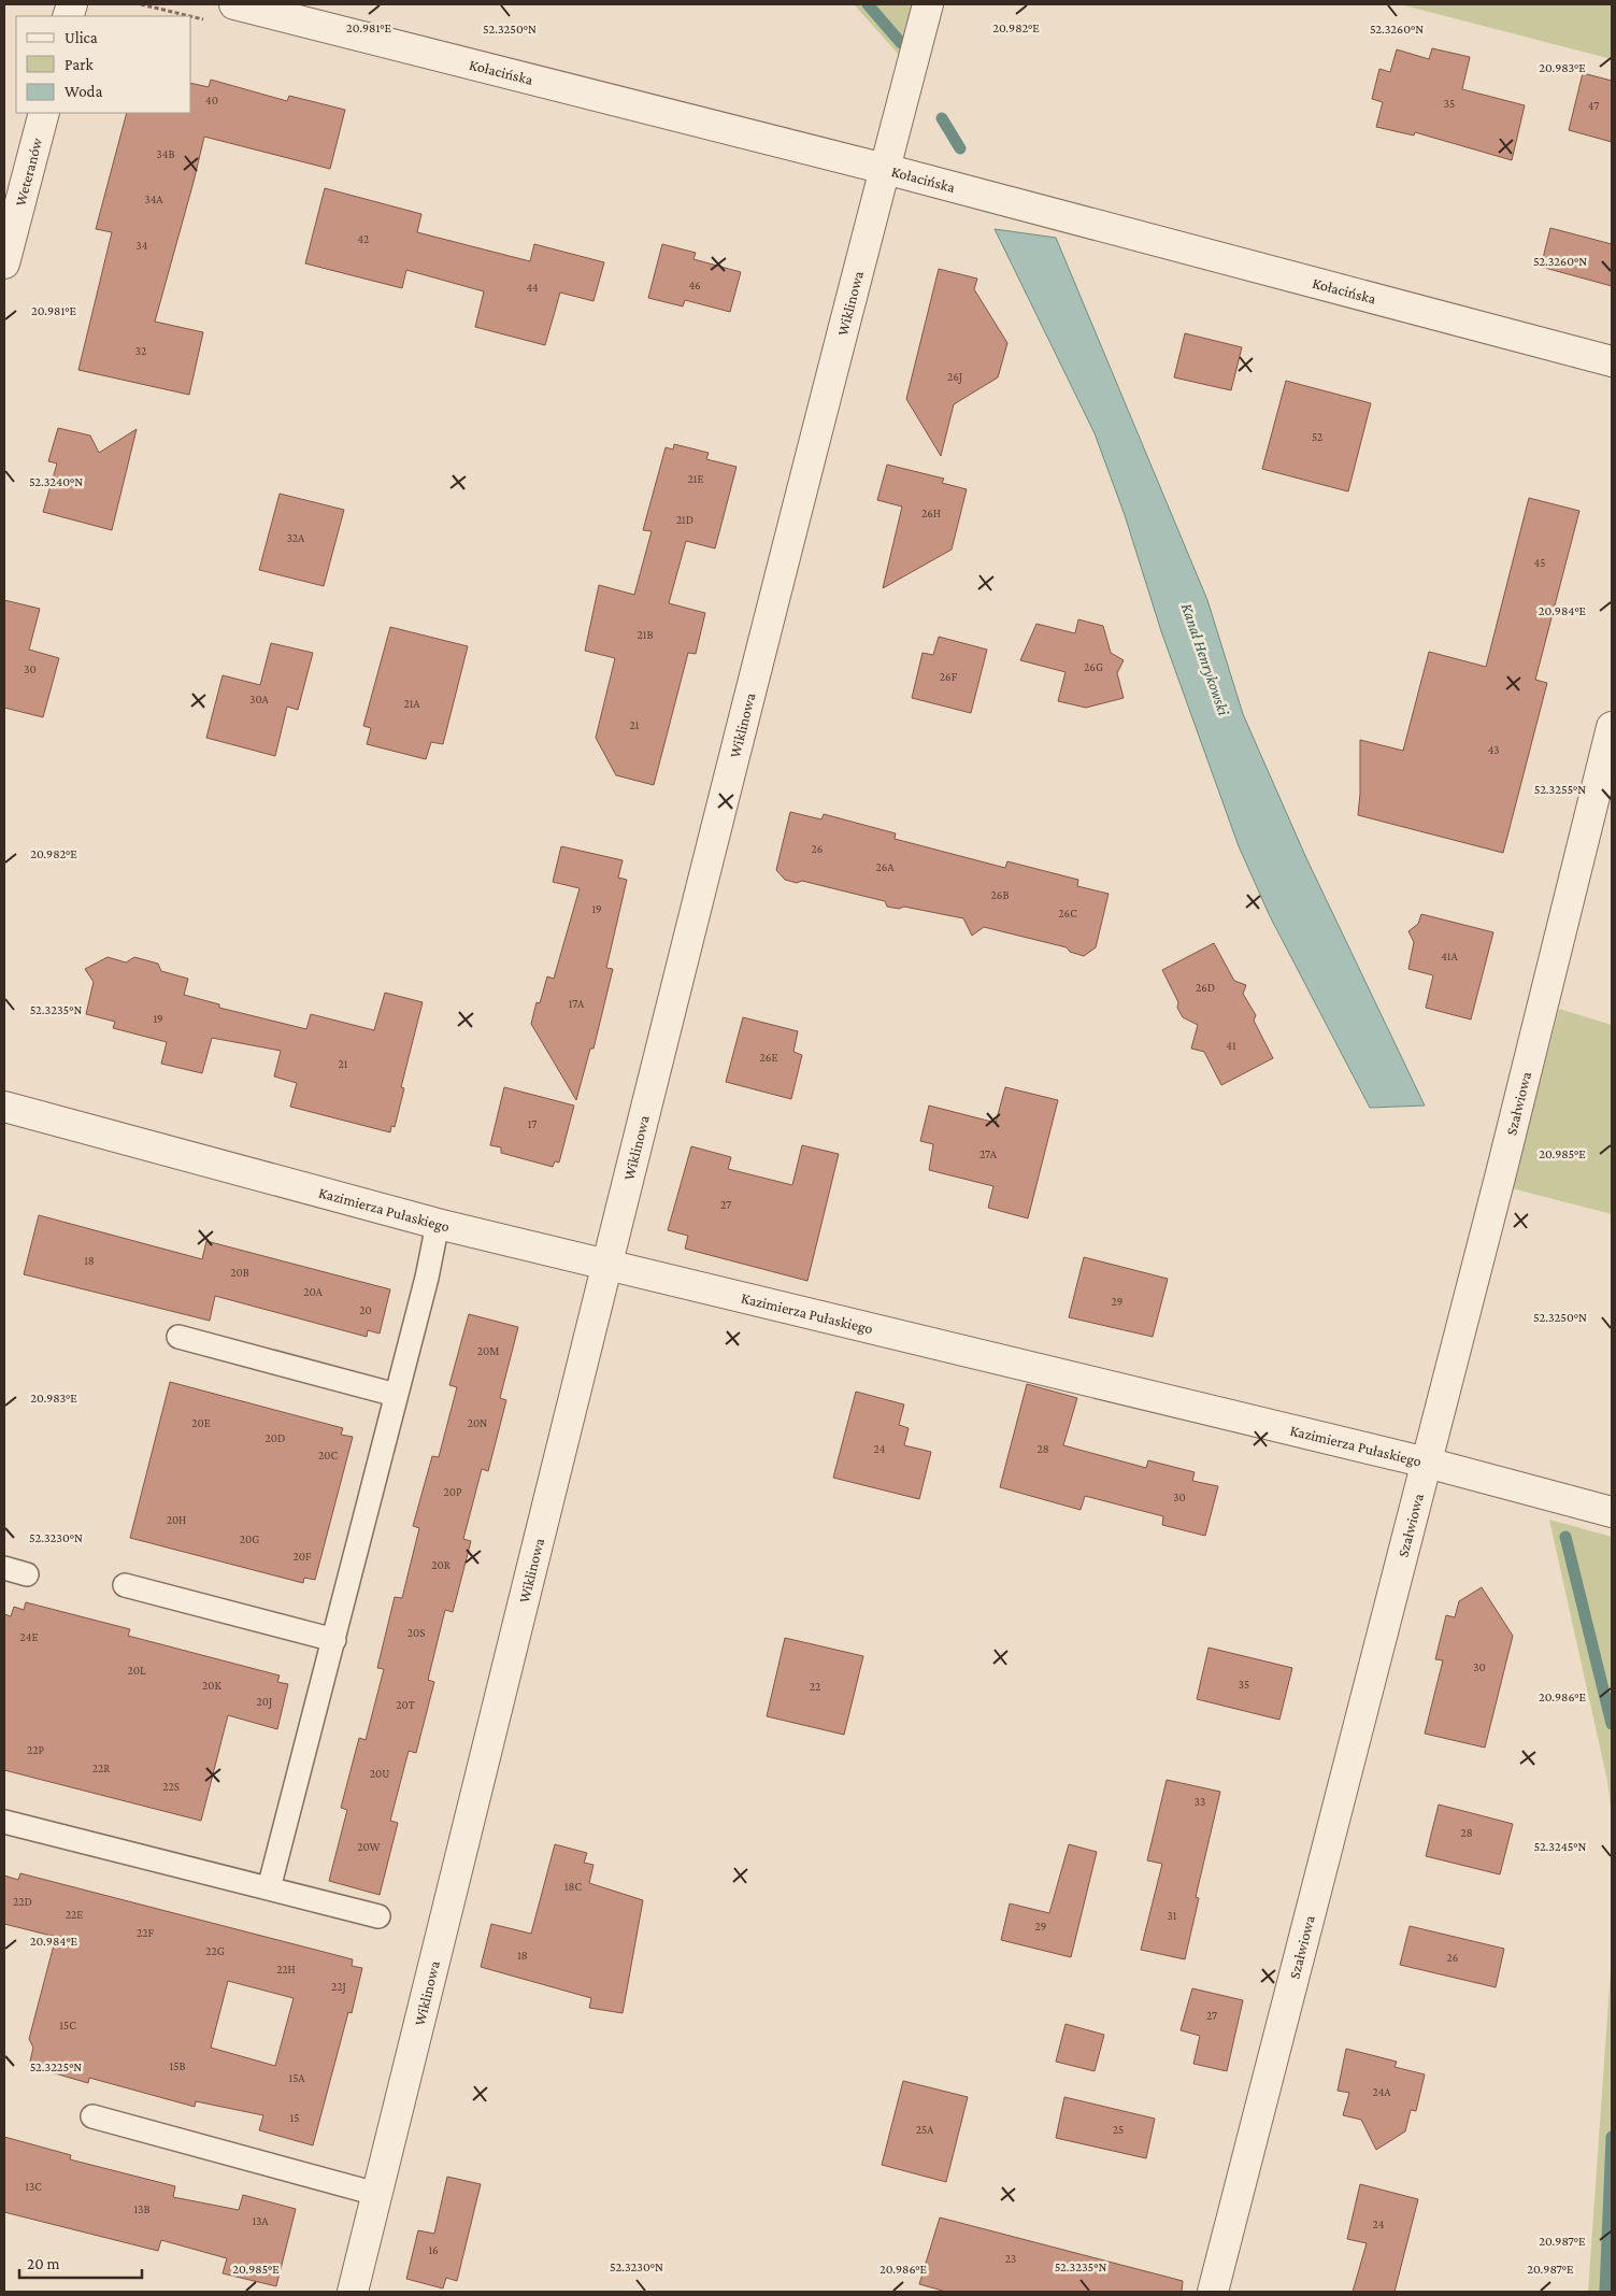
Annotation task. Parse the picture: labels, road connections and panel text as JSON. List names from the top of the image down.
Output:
{
  "streets": {
    "street": [
      "Kołacińska",
      "Weteranów",
      "Wiklinowa",
      "Szałwiowa",
      "Kazimierza Pułaskiego"
    ]
  },
  "crossings": [
    ["Kołacińska", "Wiklinowa"],
    ["Wiklinowa", "Kazimierza Pułaskiego"],
    ["Szałwiowa", "Kazimierza Pułaskiego"]
  ],
  "water": ["Kanał Henrykowski"],
  "house_numbers": [
    "40",
    "35",
    "47",
    "34B",
    "34A",
    "42",
    "34",
    "46",
    "44",
    "32",
    "26J",
    "52",
    "21E",
    "26H",
    "21D",
    "32A",
    "45",
    "21B",
    "26G",
    "30",
    "26F",
    "30A",
    "21A",
    "21",
    "43",
    "26",
    "26A",
    "26B",
    "19",
    "26C",
    "41A",
    "26D",
    "17A",
    "19",
    "41",
    "26E",
    "21",
    "17",
    "27A",
    "27",
    "18",
    "20B",
    "20A",
    "29",
    "20",
    "20M",
    "20E",
    "20N",
    "20D",
    "24",
    "28",
    "20C",
    "20P",
    "30",
    "20H",
    "20G",
    "20F",
    "20R",
    "20S",
    "24E",
    "30",
    "20L",
    "35",
    "20K",
    "22",
    "20J",
    "20T",
    "22P",
    "22R",
    "20U",
    "22S",
    "33",
    "28",
    "20W",
    "18C",
    "22D",
    "22E",
    "31",
    "29",
    "22F",
    "22G",
    "18",
    "26",
    "22H",
    "22J",
    "27",
    "15C",
    "15B",
    "15A",
    "24A",
    "15",
    "25A",
    "25",
    "13C",
    "13B",
    "13A",
    "24",
    "16",
    "23"
  ],
  "legend": ["Ulica", "Park", "Woda"],
  "scale_bar": "20 m",
  "coordinates": [
    "20.981°E",
    "20.982°E",
    "52.3260°N",
    "52.3250°N",
    "20.983°E",
    "52.3240°N",
    "20.984°E",
    "52.3255°N",
    "52.3235°N",
    "20.985°E",
    "52.3230°N",
    "20.986°E",
    "52.3245°N",
    "52.3225°N",
    "20.987°E"
  ]
}
